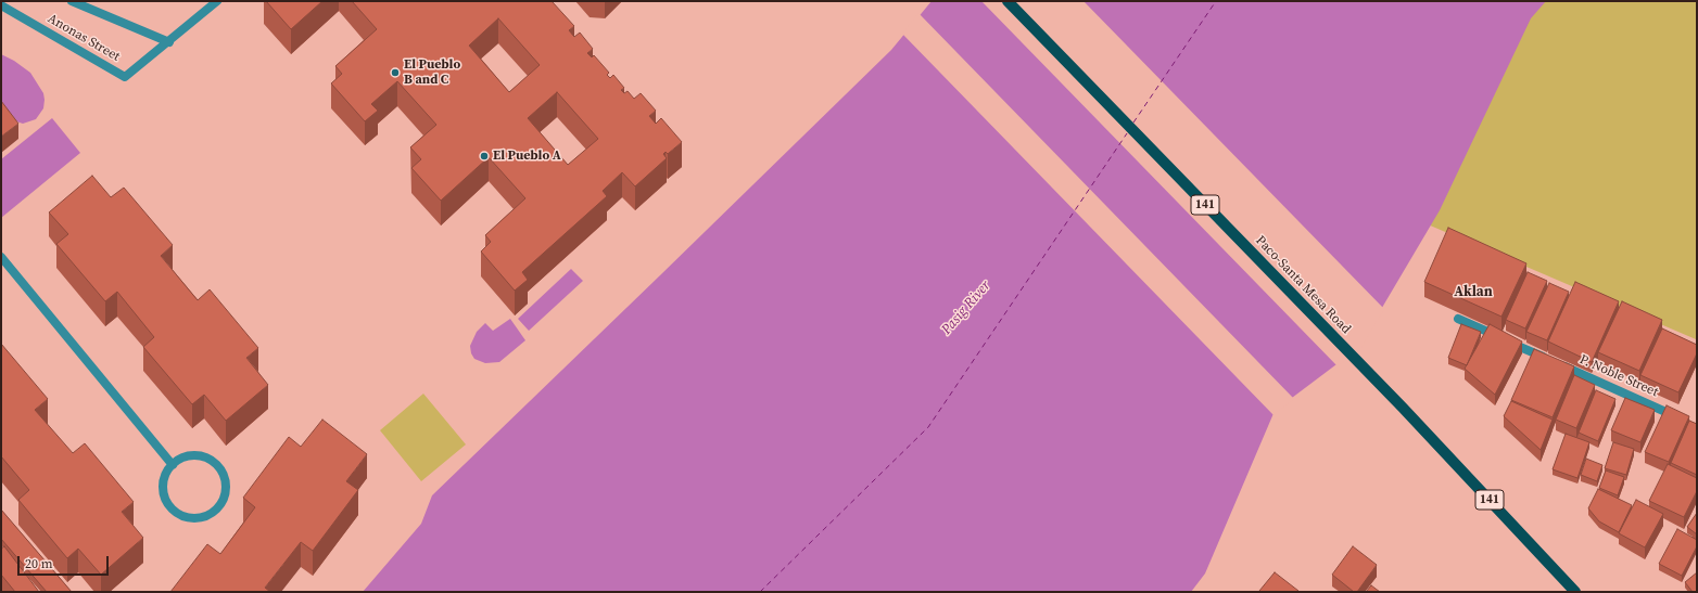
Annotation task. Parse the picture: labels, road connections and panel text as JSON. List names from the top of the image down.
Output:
{
  "streets": {
    "main road": ["141", "Paco-Santa Mesa Road"],
    "street": ["Anonas Street", "P. Noble Street"]
  },
  "districts": ["Aklan"],
  "water": ["Pasig River"],
  "places": ["El Pueblo B and C", "El Pueblo A"],
  "scale_bar": "20 m"
}
